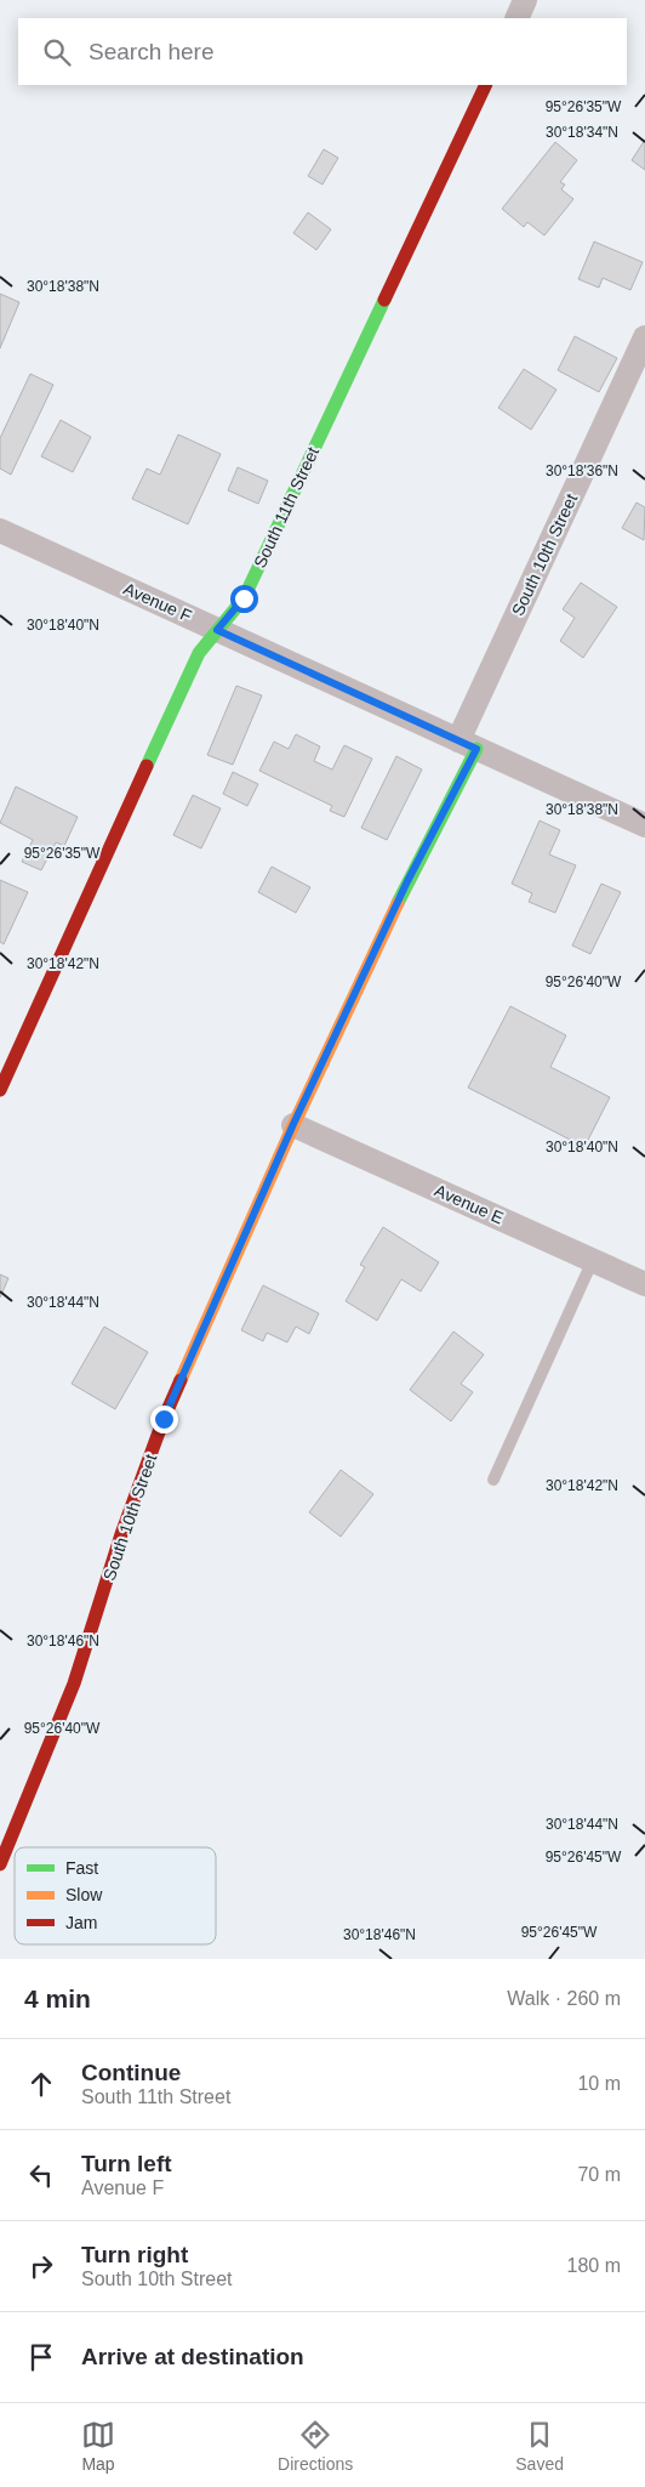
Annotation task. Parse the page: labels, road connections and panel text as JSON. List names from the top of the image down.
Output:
{
  "streets": {
    "street": [
      "South 11th Street",
      "South 10th Street",
      "Avenue F",
      "Avenue E"
    ]
  },
  "crossings": [
    ["South 11th Street", "Avenue F"],
    ["South 10th Street", "Avenue F"],
    ["South 10th Street", "Avenue E"]
  ],
  "legend": ["Fast", "Slow", "Jam"],
  "page": {
    "search": "Search here",
    "heading": ["4 min", "Walk · 260 m"],
    "list": [
      ["Continue", "South 11th Street", "10 m"],
      ["Turn left", "Avenue F", "70 m"],
      ["Turn right", "South 10th Street", "180 m"],
      "Arrive at destination"
    ],
    "nav": ["Map", "Directions", "Saved"]
  },
  "coordinates": [
    "95°26'35\"W",
    "30°18'34\"N",
    "30°18'38\"N",
    "30°18'36\"N",
    "30°18'40\"N",
    "30°18'42\"N",
    "95°26'40\"W",
    "30°18'44\"N",
    "30°18'46\"N",
    "95°26'45\"W"
  ]
}
